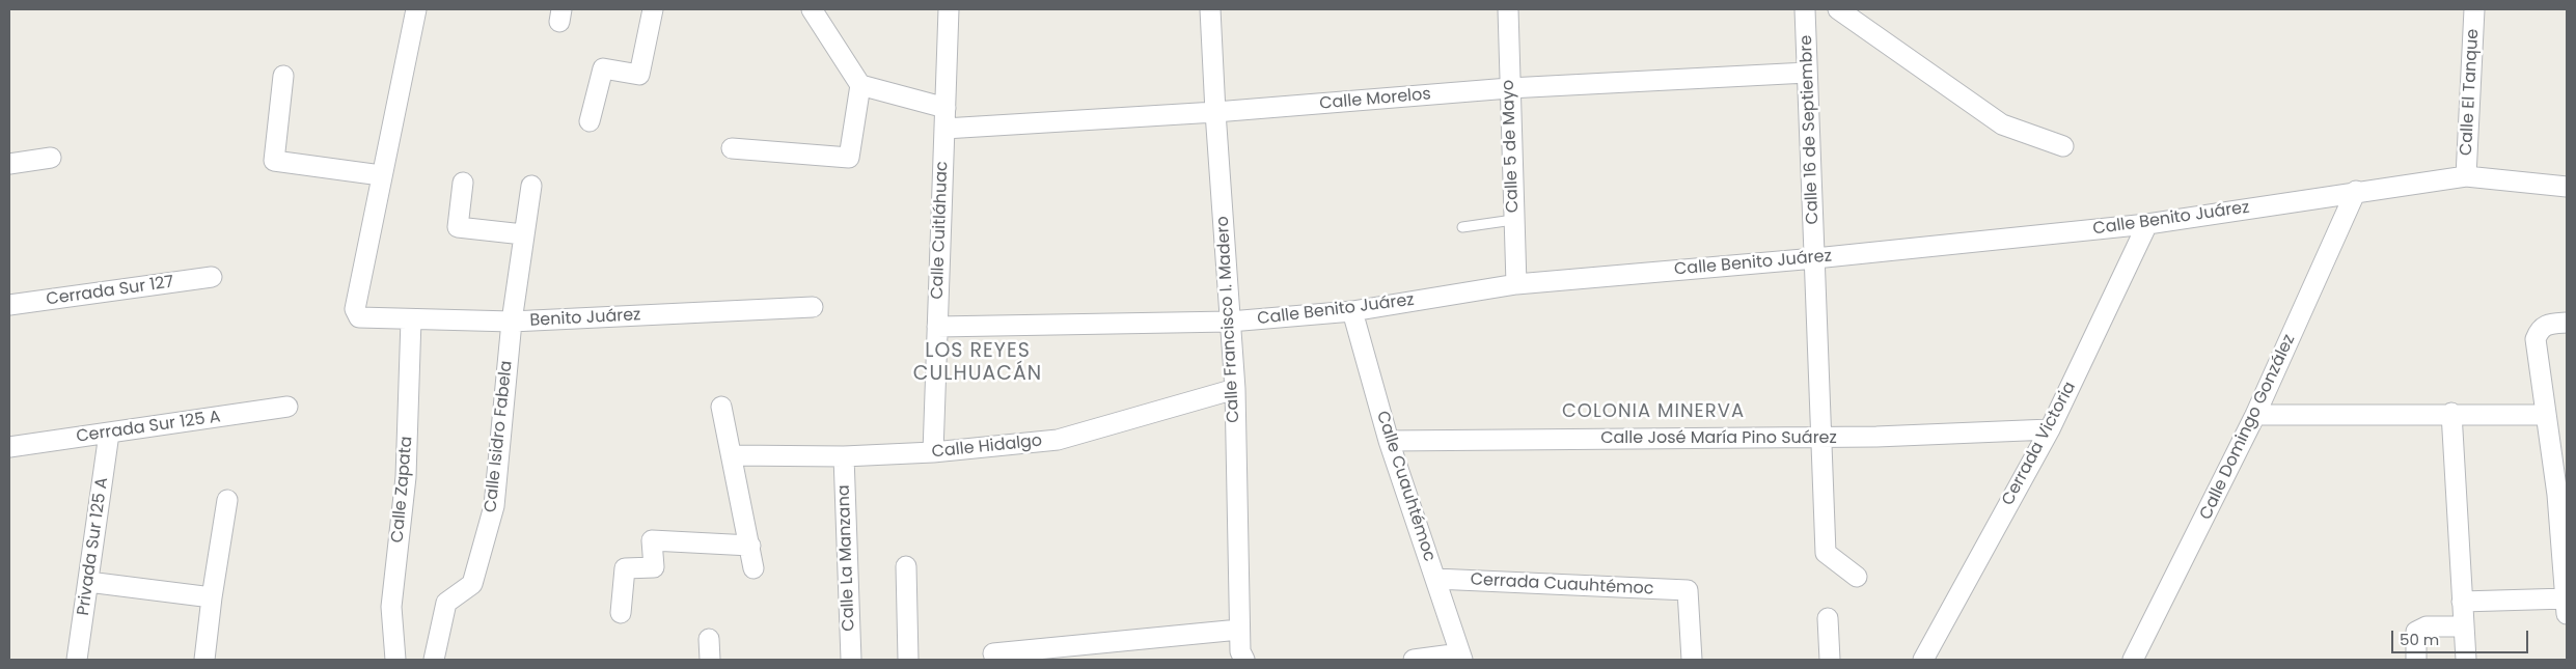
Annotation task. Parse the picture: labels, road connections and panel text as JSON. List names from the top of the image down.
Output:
{
  "streets": {
    "street": [
      "Calle El Tanque",
      "Calle Morelos",
      "Calle 16 de Septiembre",
      "Calle 5 de Mayo",
      "Calle Benito Juárez",
      "Calle Cuitláhuac",
      "Cerrada Sur 127",
      "Benito Juárez",
      "Calle Francisco I. Madero",
      "Cerrada Sur 125 A",
      "Calle Domingo González",
      "Calle Isidro Fabela",
      "Calle José María Pino Suárez",
      "Cerrada Victoria",
      "Calle Hidalgo",
      "Calle Cuauhtémoc",
      "Calle Zapata",
      "Privada Sur 125 A",
      "Calle La Manzana",
      "Cerrada Cuauhtémoc"
    ]
  },
  "crossings": [
    ["Calle El Tanque", "Calle Benito Juárez"],
    ["Calle Morelos", "Calle 16 de Septiembre"],
    ["Calle Morelos", "Calle 5 de Mayo"],
    ["Calle Morelos", "Calle Cuitláhuac"],
    ["Calle Morelos", "Calle Francisco I. Madero"],
    ["Calle 16 de Septiembre", "Calle Benito Juárez"],
    ["Calle 16 de Septiembre", "Calle José María Pino Suárez"],
    ["Calle 5 de Mayo", "Calle Benito Juárez"],
    ["Calle Benito Juárez", "Calle Cuitláhuac"],
    ["Calle Benito Juárez", "Calle Francisco I. Madero"],
    ["Calle Benito Juárez", "Calle Domingo González"],
    ["Calle Benito Juárez", "Cerrada Victoria"],
    ["Calle Benito Juárez", "Calle Cuauhtémoc"],
    ["Calle Cuitláhuac", "Calle Hidalgo"],
    ["Benito Juárez", "Calle Isidro Fabela"],
    ["Benito Juárez", "Calle Zapata"],
    ["Calle Francisco I. Madero", "Calle Hidalgo"],
    ["Cerrada Sur 125 A", "Privada Sur 125 A"],
    ["Calle José María Pino Suárez", "Cerrada Victoria"],
    ["Calle José María Pino Suárez", "Calle Cuauhtémoc"],
    ["Calle Hidalgo", "Calle La Manzana"],
    ["Calle Cuauhtémoc", "Cerrada Cuauhtémoc"]
  ],
  "districts": ["LOS REYES CULHUACÁN", "COLONIA MINERVA"],
  "scale_bar": "50 m"
}
